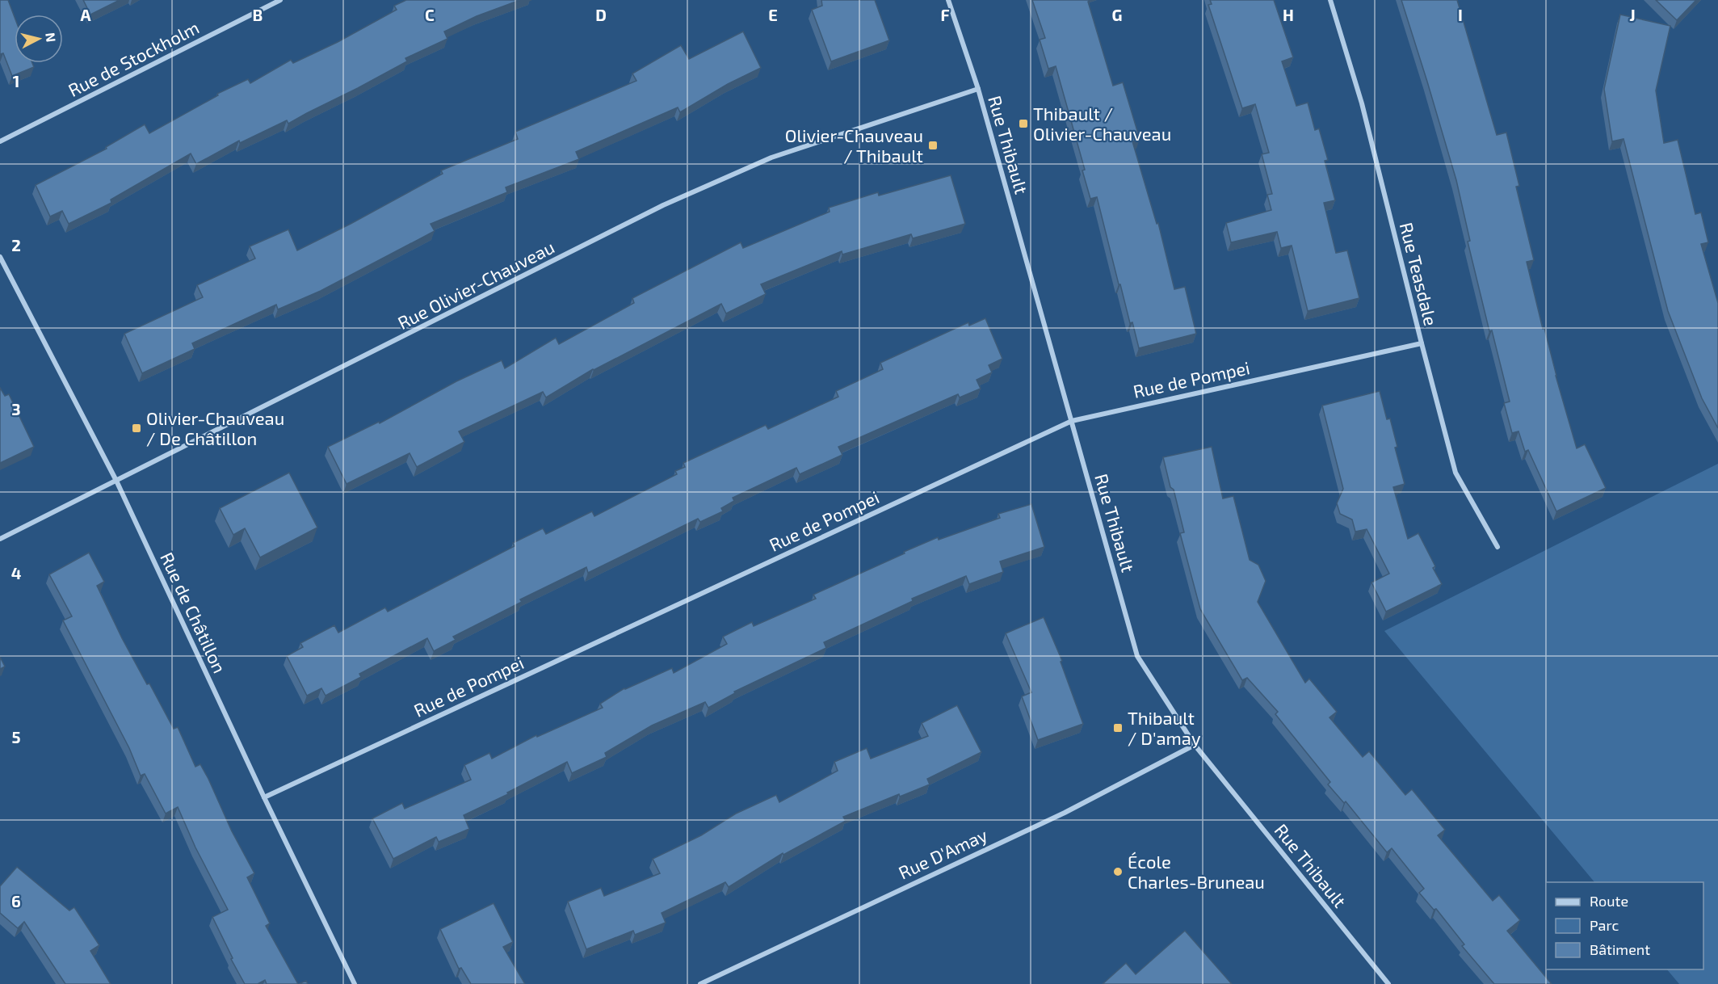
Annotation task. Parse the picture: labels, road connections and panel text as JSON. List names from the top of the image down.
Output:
{
  "streets": {
    "street": [
      "Rue de Stockholm",
      "Rue Thibault",
      "Rue Teasdale",
      "Rue Olivier-Chauveau",
      "Rue de Pompei",
      "Rue de Châtillon",
      "Rue D'Amay"
    ]
  },
  "crossings": [
    ["Rue Thibault", "Rue Olivier-Chauveau"],
    ["Rue Thibault", "Rue de Pompei"],
    ["Rue Thibault", "Rue D'Amay"],
    ["Rue Teasdale", "Rue de Pompei"],
    ["Rue Olivier-Chauveau", "Rue de Châtillon"],
    ["Rue de Pompei", "Rue de Châtillon"]
  ],
  "places": {
    "transit": [
      "Thibault / Olivier-Chauveau",
      "Olivier-Chauveau / Thibault",
      "Olivier-Chauveau / De Châtillon",
      "Thibault / D'amay"
    ],
    "other": ["École Charles-Bruneau"]
  },
  "legend": ["Route", "Parc", "Bâtiment"],
  "north": "right",
  "grid": {
    "columns": [
      "A",
      "B",
      "C",
      "D",
      "E",
      "F",
      "G",
      "H",
      "I",
      "J"
    ],
    "rows": [
      "1",
      "2",
      "3",
      "4",
      "5",
      "6"
    ]
  }
}
